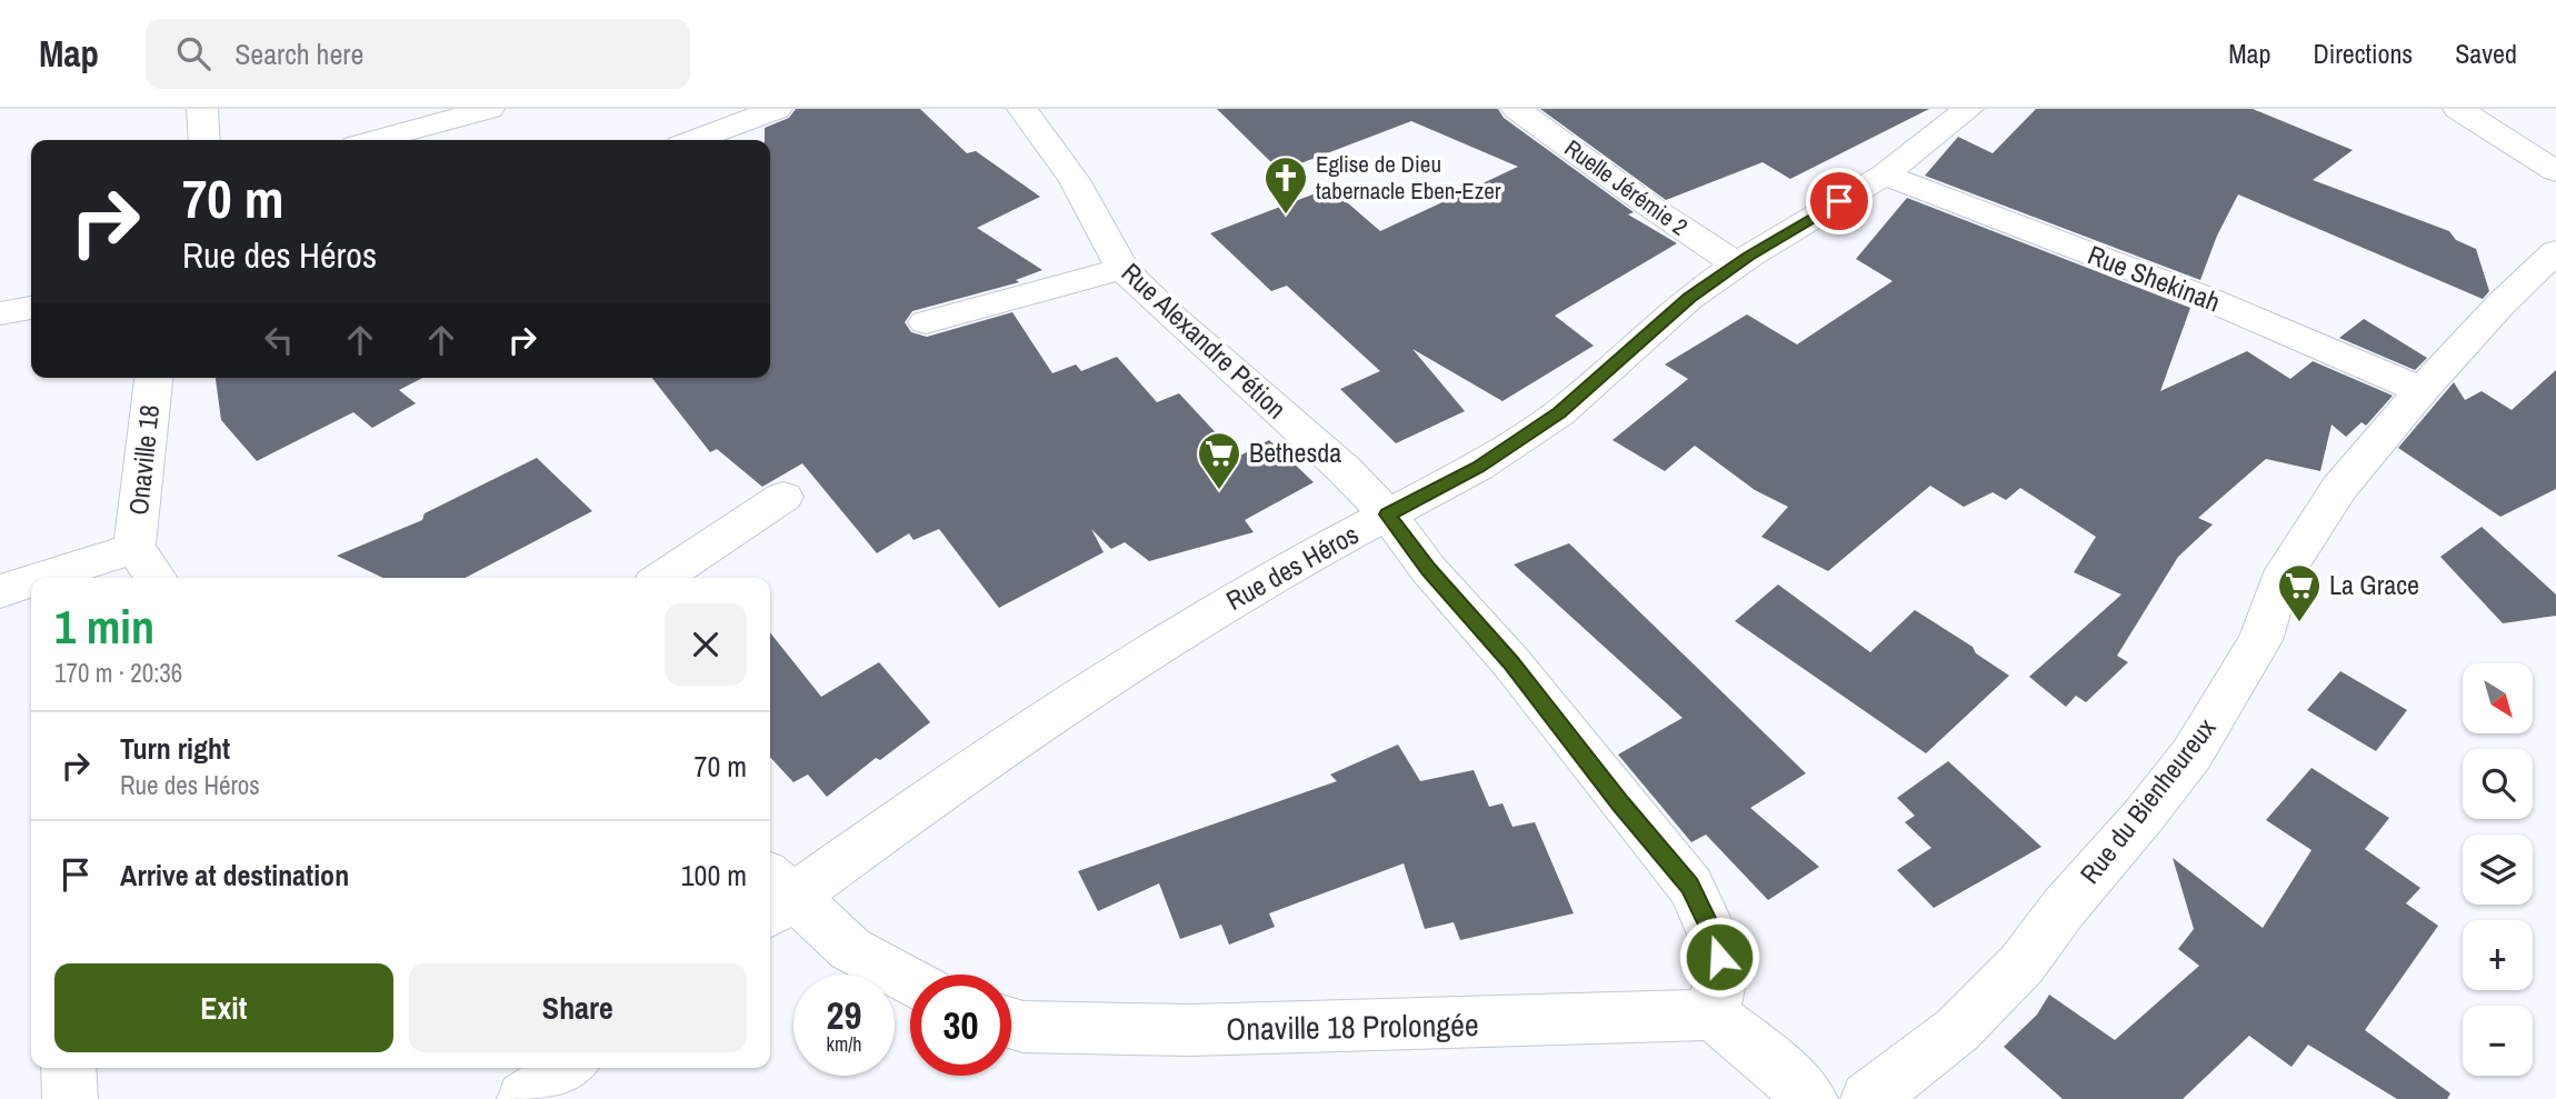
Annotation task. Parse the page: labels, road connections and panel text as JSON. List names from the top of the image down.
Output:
{
  "streets": {
    "street": [
      "Ruelle Jérémie 2",
      "Rue Shekinah",
      "Rue Alexandre Pétion",
      "Onaville 18",
      "Rue des Héros",
      "Rue du Bienheureux",
      "Onaville 18 Prolongée"
    ]
  },
  "crossings": [
    ["Ruelle Jérémie 2", "Rue des Héros"],
    ["Rue Shekinah", "Rue des Héros"],
    ["Rue Shekinah", "Rue du Bienheureux"],
    ["Rue Alexandre Pétion", "Rue des Héros"],
    ["Rue Alexandre Pétion", "Onaville 18 Prolongée"]
  ],
  "places": {
    "church": ["Eglise de Dieu tabernacle Eben-Ezer"],
    "supermarket": ["Bethesda", "La Grace"]
  },
  "north": "bottom right",
  "page": {
    "header": "Map",
    "search": "Search here",
    "nav": ["Map", "Directions", "Saved"],
    "turn": ["70 m", "Rue des Héros"],
    "heading": ["1 min", "170 m · 20:36"],
    "map_buttons": ["+", "−"],
    "list": [
      {
        "name": "Turn right",
        "note": "Rue des Héros",
        "value": "70 m"
      },
      {
        "name": "Arrive at destination",
        "value": "100 m"
      }
    ],
    "buttons": ["Exit", "Share"],
    "speed": "29 km/h",
    "limit": "30"
  }
}
